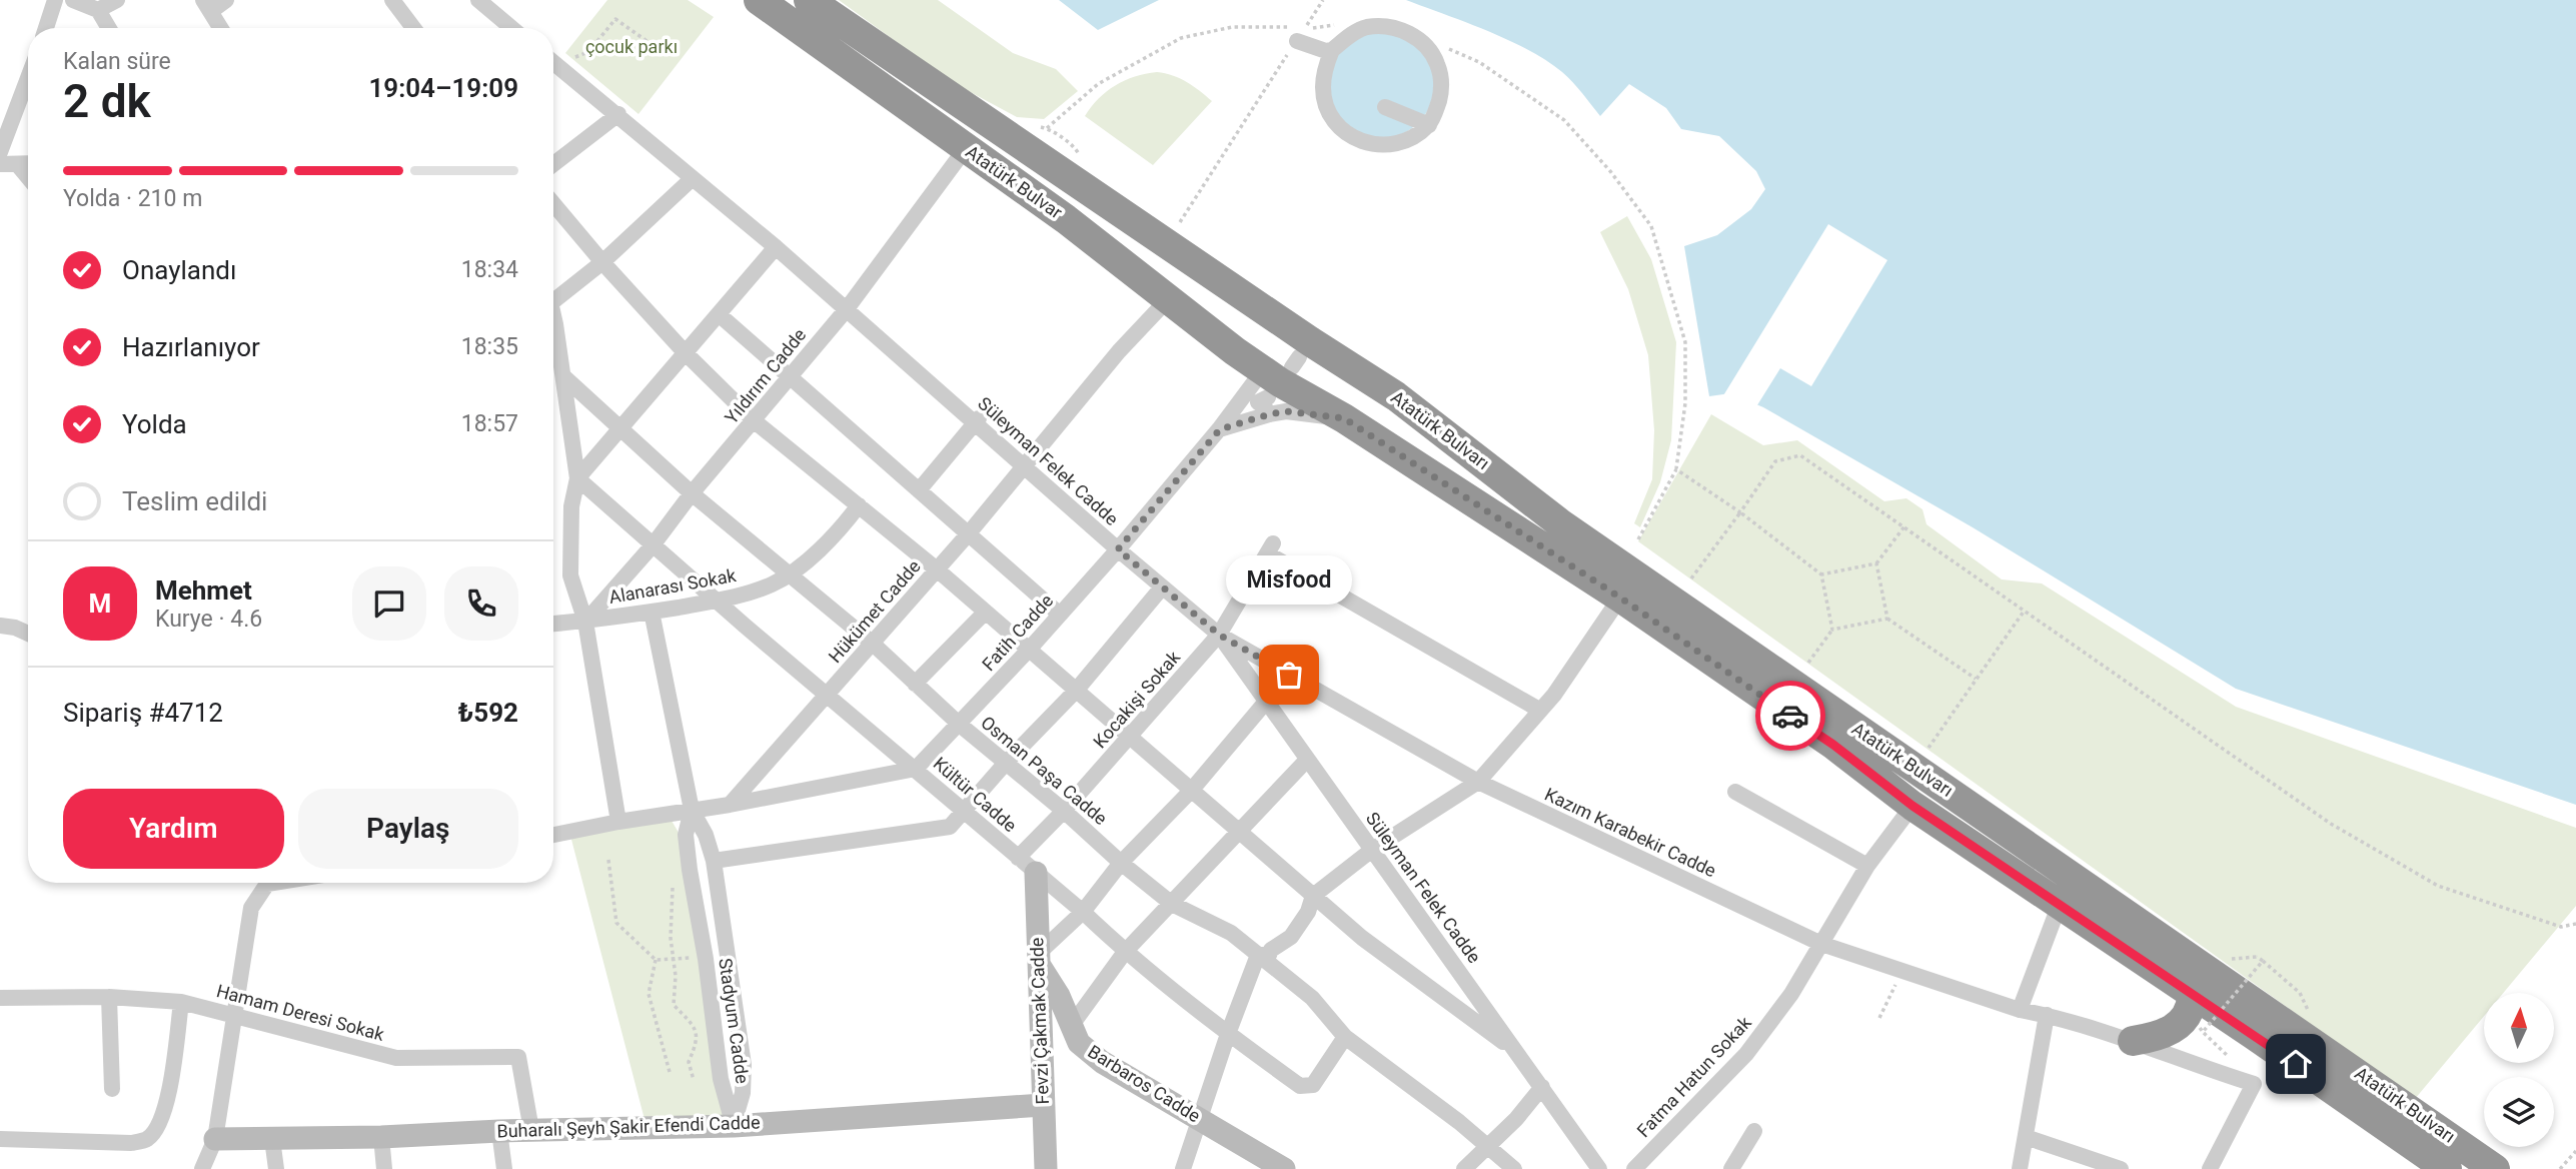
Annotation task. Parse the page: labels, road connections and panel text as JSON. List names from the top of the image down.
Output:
{
  "streets": {
    "highway": ["Atatürk Bulvar", "Atatürk Bulvarı"],
    "street": [
      "Yıldırım Cadde",
      "Süleyman Felek Cadde",
      "Alanarası Sokak",
      "Hükümet Cadde",
      "Fatih Cadde",
      "Kocakişi Sokak",
      "Osman Paşa Cadde",
      "Kültür Cadde",
      "Kazım Karabekir Cadde",
      "Hamam Deresi Sokak",
      "Stadyum Cadde",
      "Fevzi Çakmak Cadde",
      "Fatma Hatun Sokak",
      "Barbaros Cadde",
      "Buharalı Şeyh Şakir Efendi Cadde"
    ]
  },
  "crossings": [
    ["Atatürk Bulvar", "Yıldırım Cadde"],
    ["Atatürk Bulvar", "Atatürk Bulvarı"],
    ["Atatürk Bulvar", "Hükümet Cadde"],
    ["Atatürk Bulvar", "Fatih Cadde"],
    ["Yıldırım Cadde", "Süleyman Felek Cadde"],
    ["Yıldırım Cadde", "Alanarası Sokak"],
    ["Yıldırım Cadde", "Osman Paşa Cadde"],
    ["Yıldırım Cadde", "Kültür Cadde"],
    ["Atatürk Bulvarı", "Fatih Cadde"],
    ["Atatürk Bulvarı", "Fatma Hatun Sokak"],
    ["Süleyman Felek Cadde", "Hükümet Cadde"],
    ["Süleyman Felek Cadde", "Fatih Cadde"],
    ["Süleyman Felek Cadde", "Kocakişi Sokak"],
    ["Süleyman Felek Cadde", "Kazım Karabekir Cadde"],
    ["Alanarası Sokak", "Osman Paşa Cadde"],
    ["Alanarası Sokak", "Kültür Cadde"],
    ["Alanarası Sokak", "Stadyum Cadde"],
    ["Hükümet Cadde", "Osman Paşa Cadde"],
    ["Hükümet Cadde", "Kültür Cadde"],
    ["Fatih Cadde", "Osman Paşa Cadde"],
    ["Fatih Cadde", "Kültür Cadde"],
    ["Kocakişi Sokak", "Osman Paşa Cadde"],
    ["Kocakişi Sokak", "Kültür Cadde"],
    ["Kocakişi Sokak", "Kazım Karabekir Cadde"],
    ["Osman Paşa Cadde", "Kültür Cadde"],
    ["Kültür Cadde", "Fevzi Çakmak Cadde"],
    ["Kazım Karabekir Cadde", "Fatma Hatun Sokak"],
    ["Hamam Deresi Sokak", "Buharalı Şeyh Şakir Efendi Cadde"],
    ["Stadyum Cadde", "Buharalı Şeyh Şakir Efendi Cadde"],
    ["Fevzi Çakmak Cadde", "Barbaros Cadde"],
    ["Fevzi Çakmak Cadde", "Buharalı Şeyh Şakir Efendi Cadde"]
  ],
  "parks": ["çocuk parkı"],
  "places": ["Misfood"],
  "north": "top",
  "page": {
    "heading": ["2 dk", "Kalan süre", "19:04–19:09"],
    "panel": [
      "Mehmet",
      "Kurye · 4.6",
      "Sipariş #4712",
      "₺592"
    ],
    "bar": "Yolda · 210 m",
    "list": [
      ["Onaylandı", "18:34"],
      ["Hazırlanıyor", "18:35"],
      ["Yolda", "18:57"],
      "Teslim edildi"
    ],
    "bubble": "Misfood",
    "round": "M",
    "buttons": ["Yardım", "Paylaş"]
  }
}
